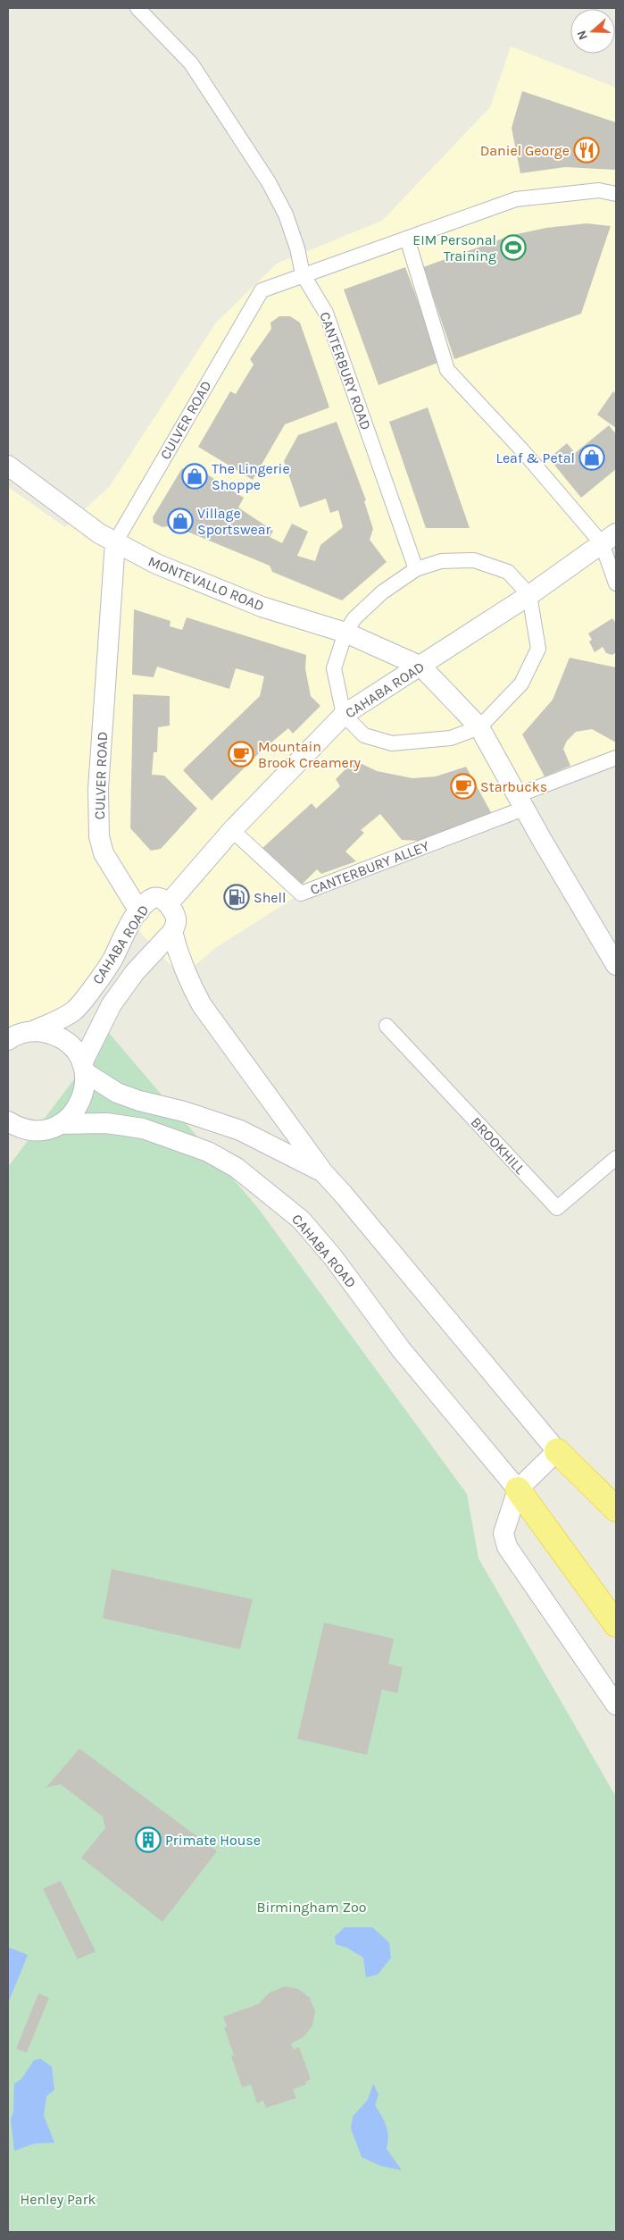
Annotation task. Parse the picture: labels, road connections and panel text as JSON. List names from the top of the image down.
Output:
{
  "streets": {
    "street": [
      "CANTERBURY ROAD",
      "CULVER ROAD",
      "MONTEVALLO ROAD",
      "CAHABA ROAD",
      "CANTERBURY ALLEY",
      "BROOKHILL"
    ]
  },
  "crossings": [
    ["CANTERBURY ROAD", "CULVER ROAD"],
    ["CULVER ROAD", "MONTEVALLO ROAD"],
    ["CULVER ROAD", "CAHABA ROAD"],
    ["MONTEVALLO ROAD", "CAHABA ROAD"],
    ["CAHABA ROAD", "CANTERBURY ALLEY"]
  ],
  "parks": ["Birmingham Zoo", "Henley Park"],
  "places": {
    "restaurant": ["Daniel George"],
    "sports": ["EIM Personal Training"],
    "shop": ["Leaf & Petal", "The Lingerie Shoppe", "Village Sportswear"],
    "cafe": ["Mountain Brook Creamery", "Starbucks"],
    "fuel station": ["Shell"],
    "building": ["Primate House"]
  },
  "north": "left"
}
